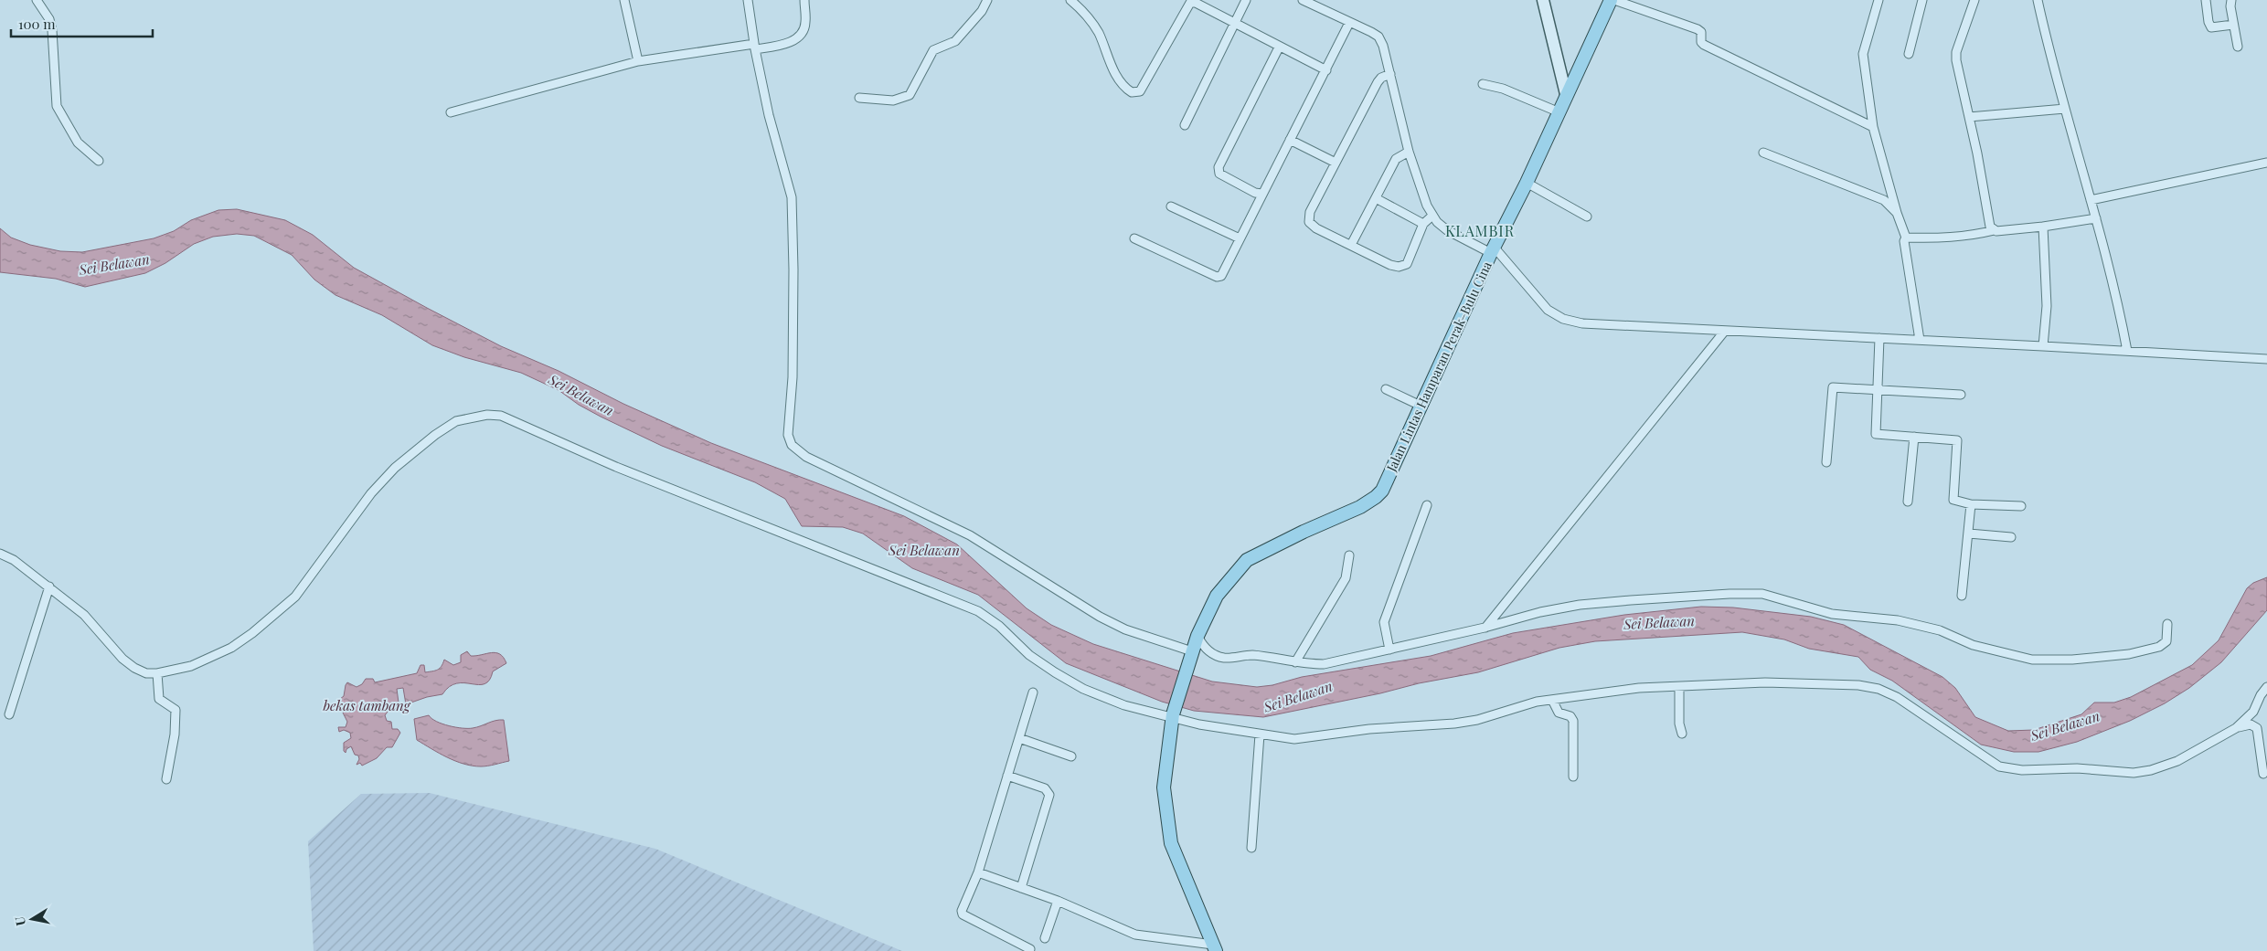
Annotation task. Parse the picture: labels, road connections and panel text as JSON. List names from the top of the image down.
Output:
{
  "streets": {
    "main road": ["Jalan Lintas Hamparan Perak–Bulu Cina"]
  },
  "districts": ["KLAMBIR"],
  "water": ["Sei Belawan", "bekas tambang"],
  "scale_bar": "100 m",
  "north": "left"
}
